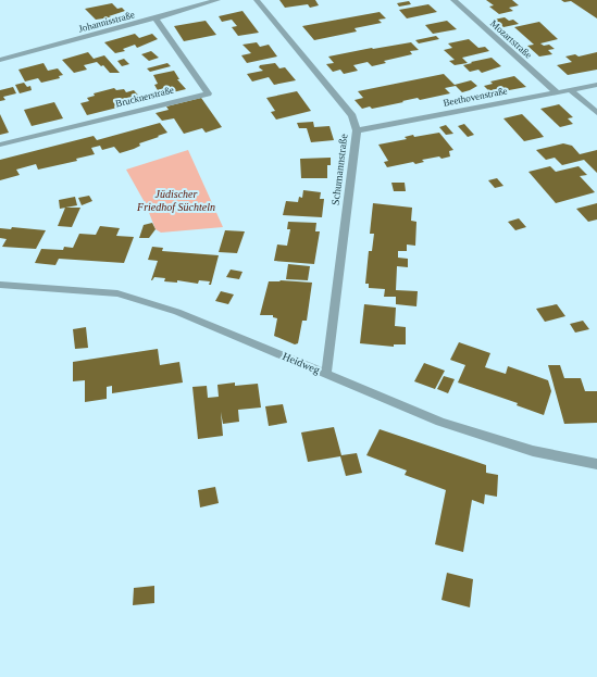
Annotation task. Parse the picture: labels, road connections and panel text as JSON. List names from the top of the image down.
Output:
{
  "streets": {
    "street": [
      "Johannisstraße",
      "Mozartstraße",
      "Brucknerstraße",
      "Beethovenstraße",
      "Schumannstraße",
      "Heidweg"
    ]
  },
  "crossings": [
    ["Johannisstraße", "Brucknerstraße"],
    ["Mozartstraße", "Beethovenstraße"],
    ["Beethovenstraße", "Schumannstraße"],
    ["Schumannstraße", "Heidweg"]
  ],
  "parks": ["Jüdischer Friedhof Süchteln"]
}
